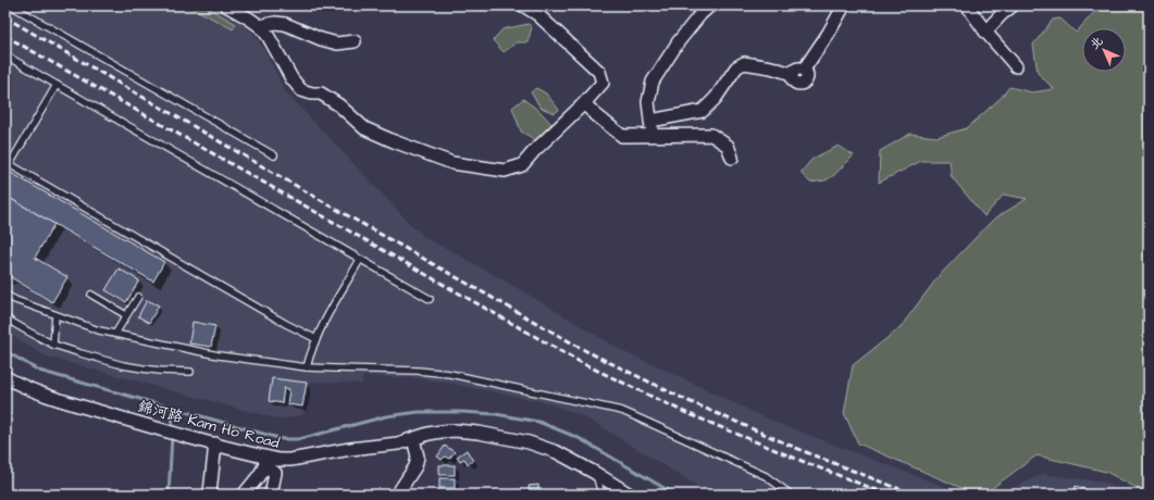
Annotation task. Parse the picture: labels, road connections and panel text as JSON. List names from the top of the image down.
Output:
{
  "streets": {
    "street": ["錦河路 Kam Ho Road"]
  },
  "north": "top left"
}
